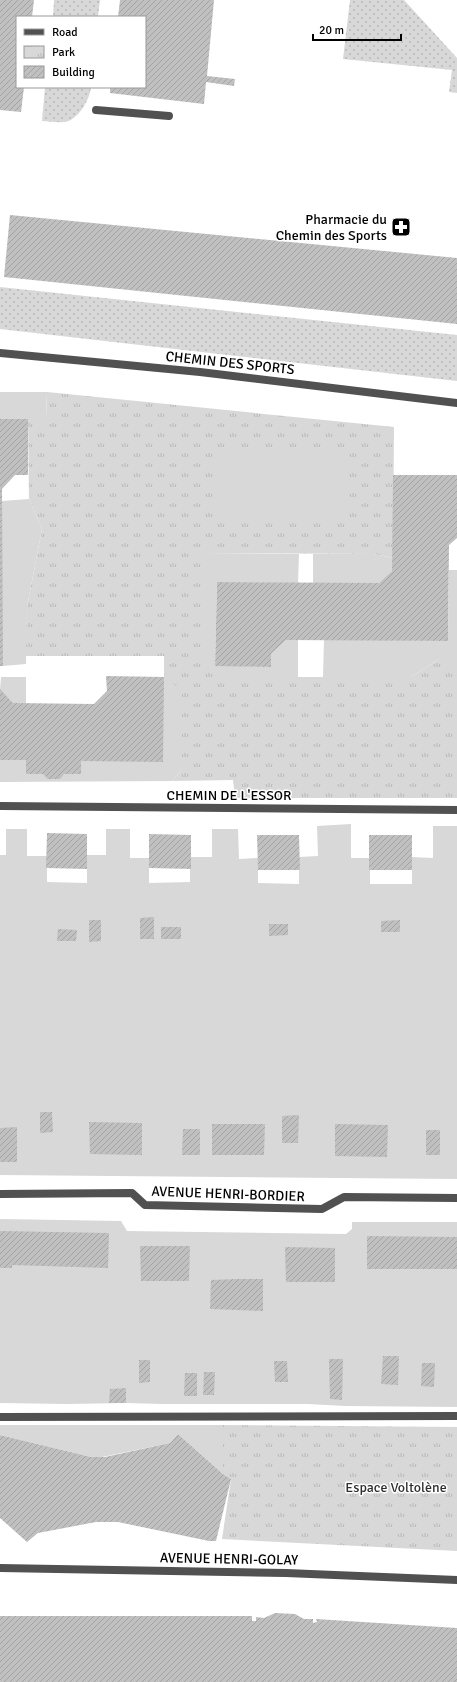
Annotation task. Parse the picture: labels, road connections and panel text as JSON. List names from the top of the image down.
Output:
{
  "streets": {
    "street": [
      "CHEMIN DES SPORTS",
      "CHEMIN DE L'ESSOR",
      "AVENUE HENRI-BORDIER",
      "AVENUE HENRI-GOLAY"
    ]
  },
  "parks": ["Espace Voltolène"],
  "places": {
    "pharmacy": ["Pharmacie du Chemin des Sports"]
  },
  "legend": ["Road", "Park", "Building"],
  "scale_bar": "20 m"
}
